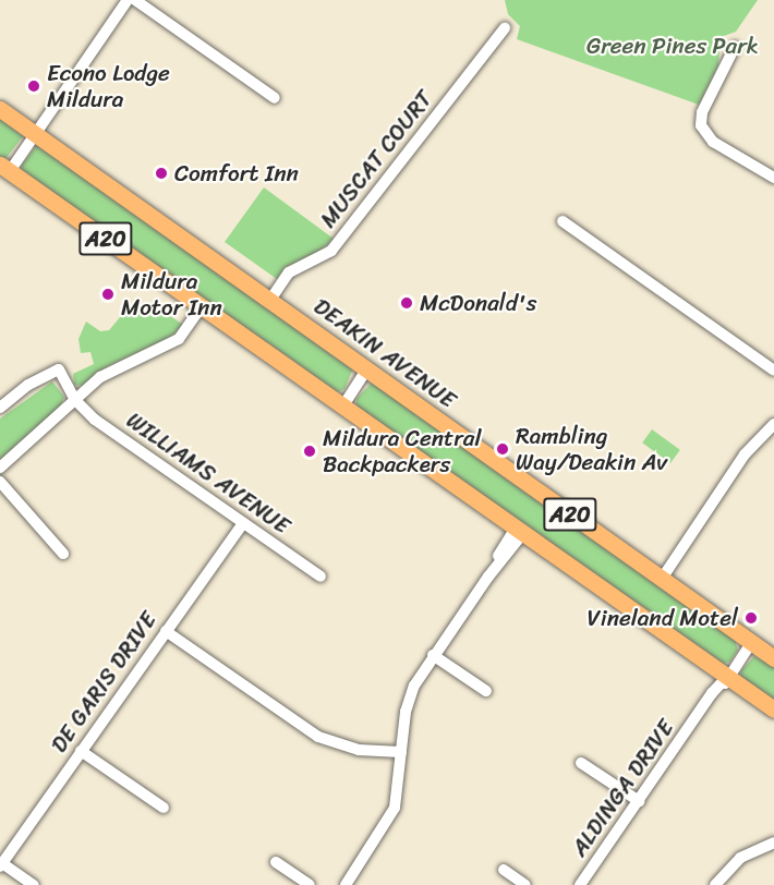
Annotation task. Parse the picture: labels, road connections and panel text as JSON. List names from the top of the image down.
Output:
{
  "streets": {
    "highway": ["A20", "DEAKIN AVENUE"],
    "street": [
      "MUSCAT COURT",
      "WILLIAMS AVENUE",
      "DE GARIS DRIVE",
      "ALDINGA DRIVE"
    ]
  },
  "crossings": [
    ["MUSCAT COURT", "DEAKIN AVENUE"],
    ["A20", "ALDINGA DRIVE"],
    ["DEAKIN AVENUE", "ALDINGA DRIVE"],
    ["WILLIAMS AVENUE", "DE GARIS DRIVE"]
  ],
  "parks": ["Green Pines Park"],
  "places": [
    "Econo Lodge Mildura",
    "Comfort Inn",
    "Mildura Motor Inn",
    "McDonald's",
    "Rambling Way/Deakin Av",
    "Mildura Central Backpackers",
    "Vineland Motel"
  ]
}
